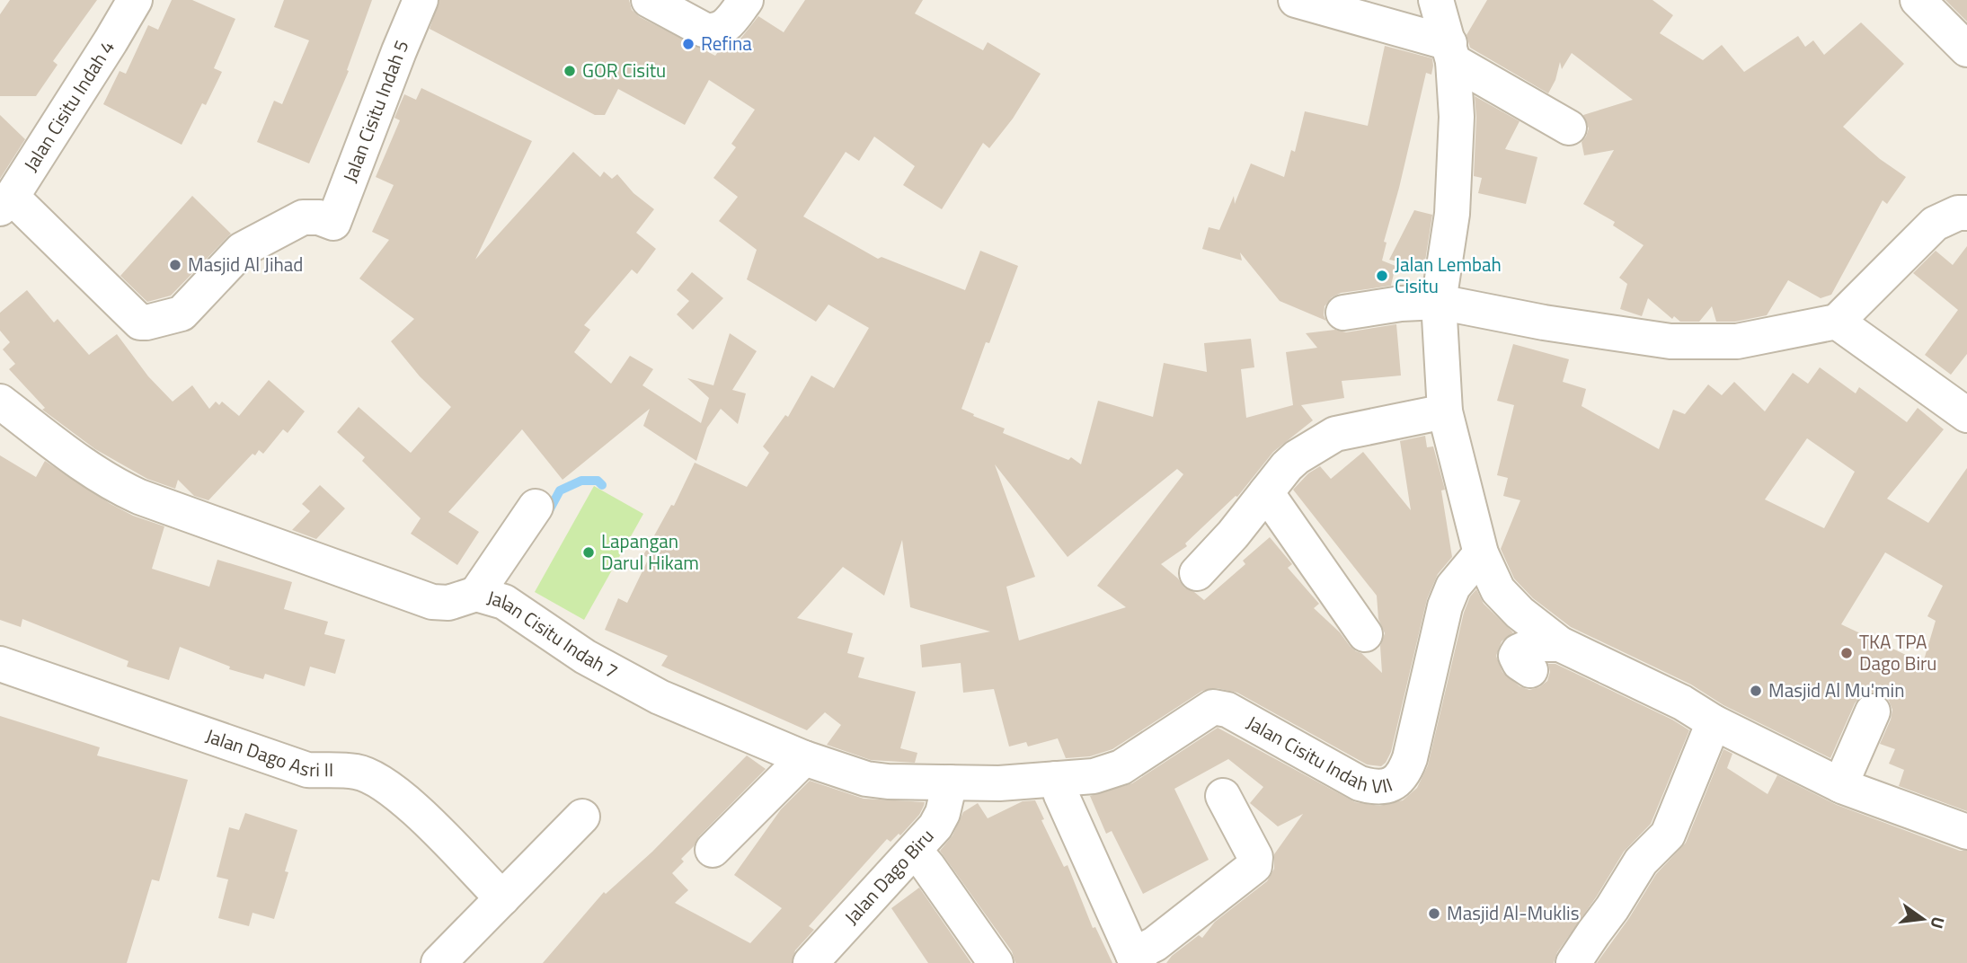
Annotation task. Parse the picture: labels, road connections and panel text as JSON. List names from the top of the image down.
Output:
{
  "streets": {
    "street": [
      "Jalan Cisitu Indah 4",
      "Jalan Cisitu Indah 5",
      "Jalan Cisitu Indah 7",
      "Jalan Cisitu Indah VII",
      "Jalan Dago Asri II",
      "Jalan Dago Biru"
    ]
  },
  "crossings": [
    ["Jalan Cisitu Indah 4", "Jalan Cisitu Indah 5"],
    ["Jalan Cisitu Indah 7", "Jalan Cisitu Indah VII"],
    ["Jalan Cisitu Indah 7", "Jalan Dago Biru"]
  ],
  "places": [
    "Refina",
    "GOR Cisitu",
    "Masjid Al Jihad",
    "Jalan Lembah Cisitu",
    "Lapangan Darul Hikam",
    "TKA TPA Dago Biru",
    "Masjid Al Mu'min",
    "Masjid Al-Muklis"
  ],
  "north": "right"
}
